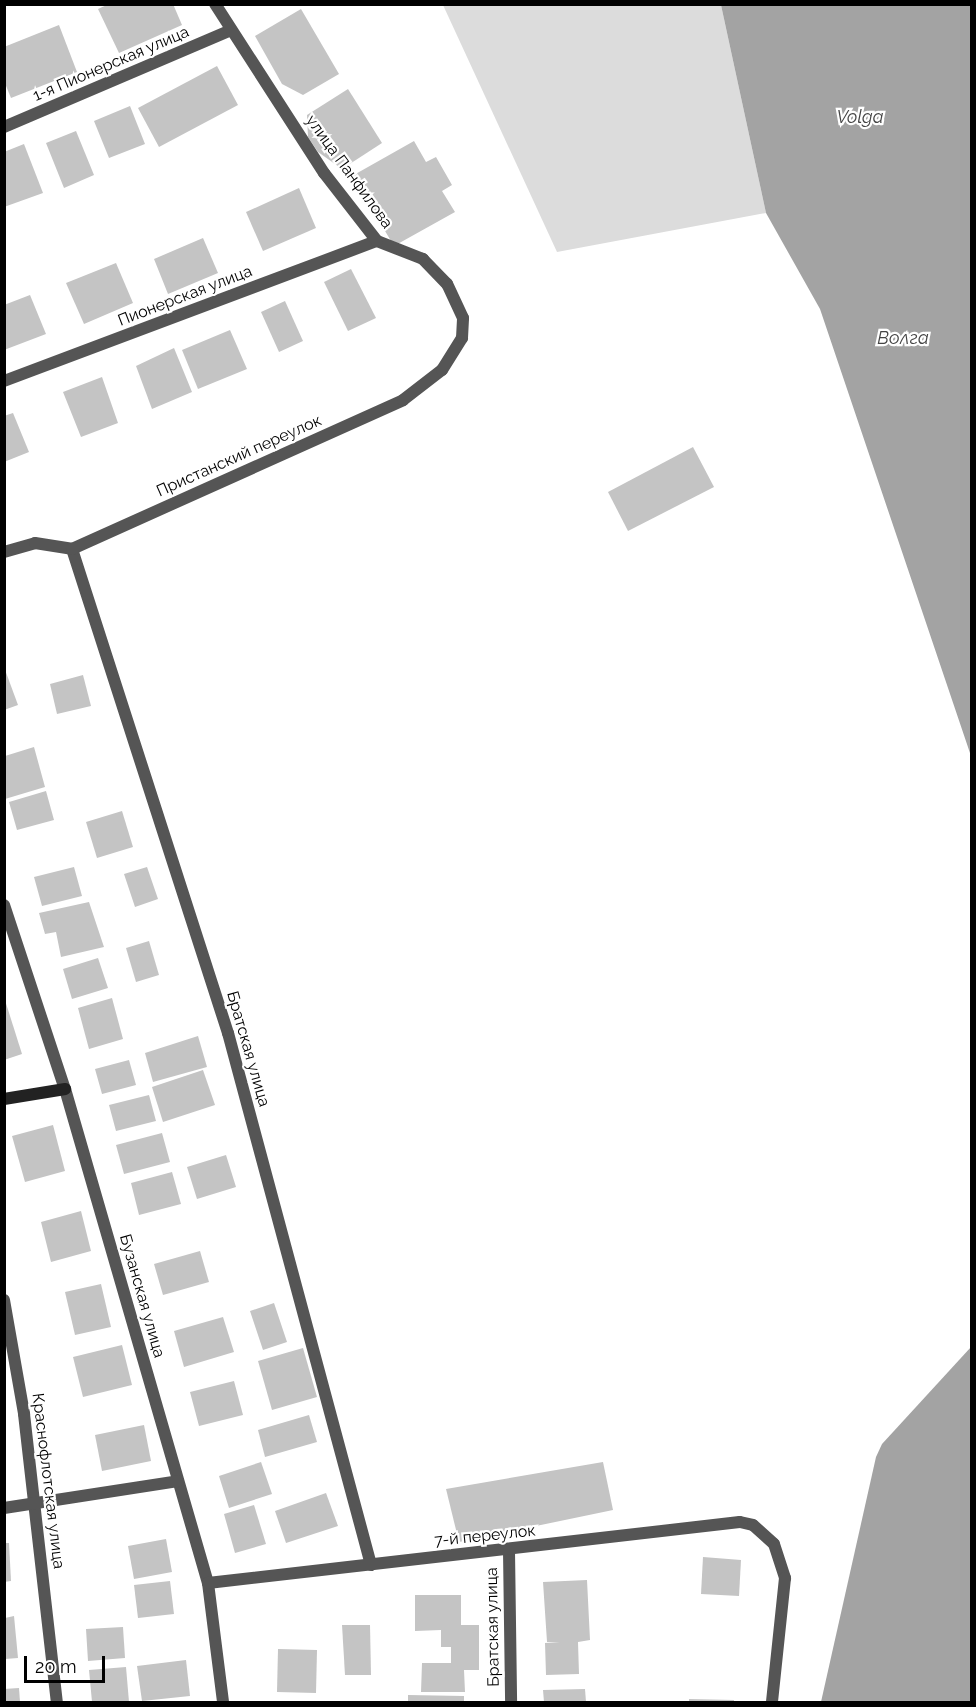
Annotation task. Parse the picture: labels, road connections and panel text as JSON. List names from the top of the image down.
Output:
{
  "streets": {
    "street": [
      "1-я Пионерская улица",
      "улица Панфилова",
      "Пионерская улица",
      "Пристанский переулок",
      "Братская улица",
      "Бузанская улица",
      "Краснофлотская улица",
      "7-й переулок"
    ]
  },
  "crossings": [
    ["1-я Пионерская улица", "улица Панфилова"],
    ["улица Панфилова", "Пионерская улица"],
    ["улица Панфилова", "Пристанский переулок"],
    ["Пристанский переулок", "Братская улица"],
    ["Братская улица", "7-й переулок"],
    ["Бузанская улица", "7-й переулок"]
  ],
  "water": ["Volga", "Волга"],
  "scale_bar": "20 m"
}
